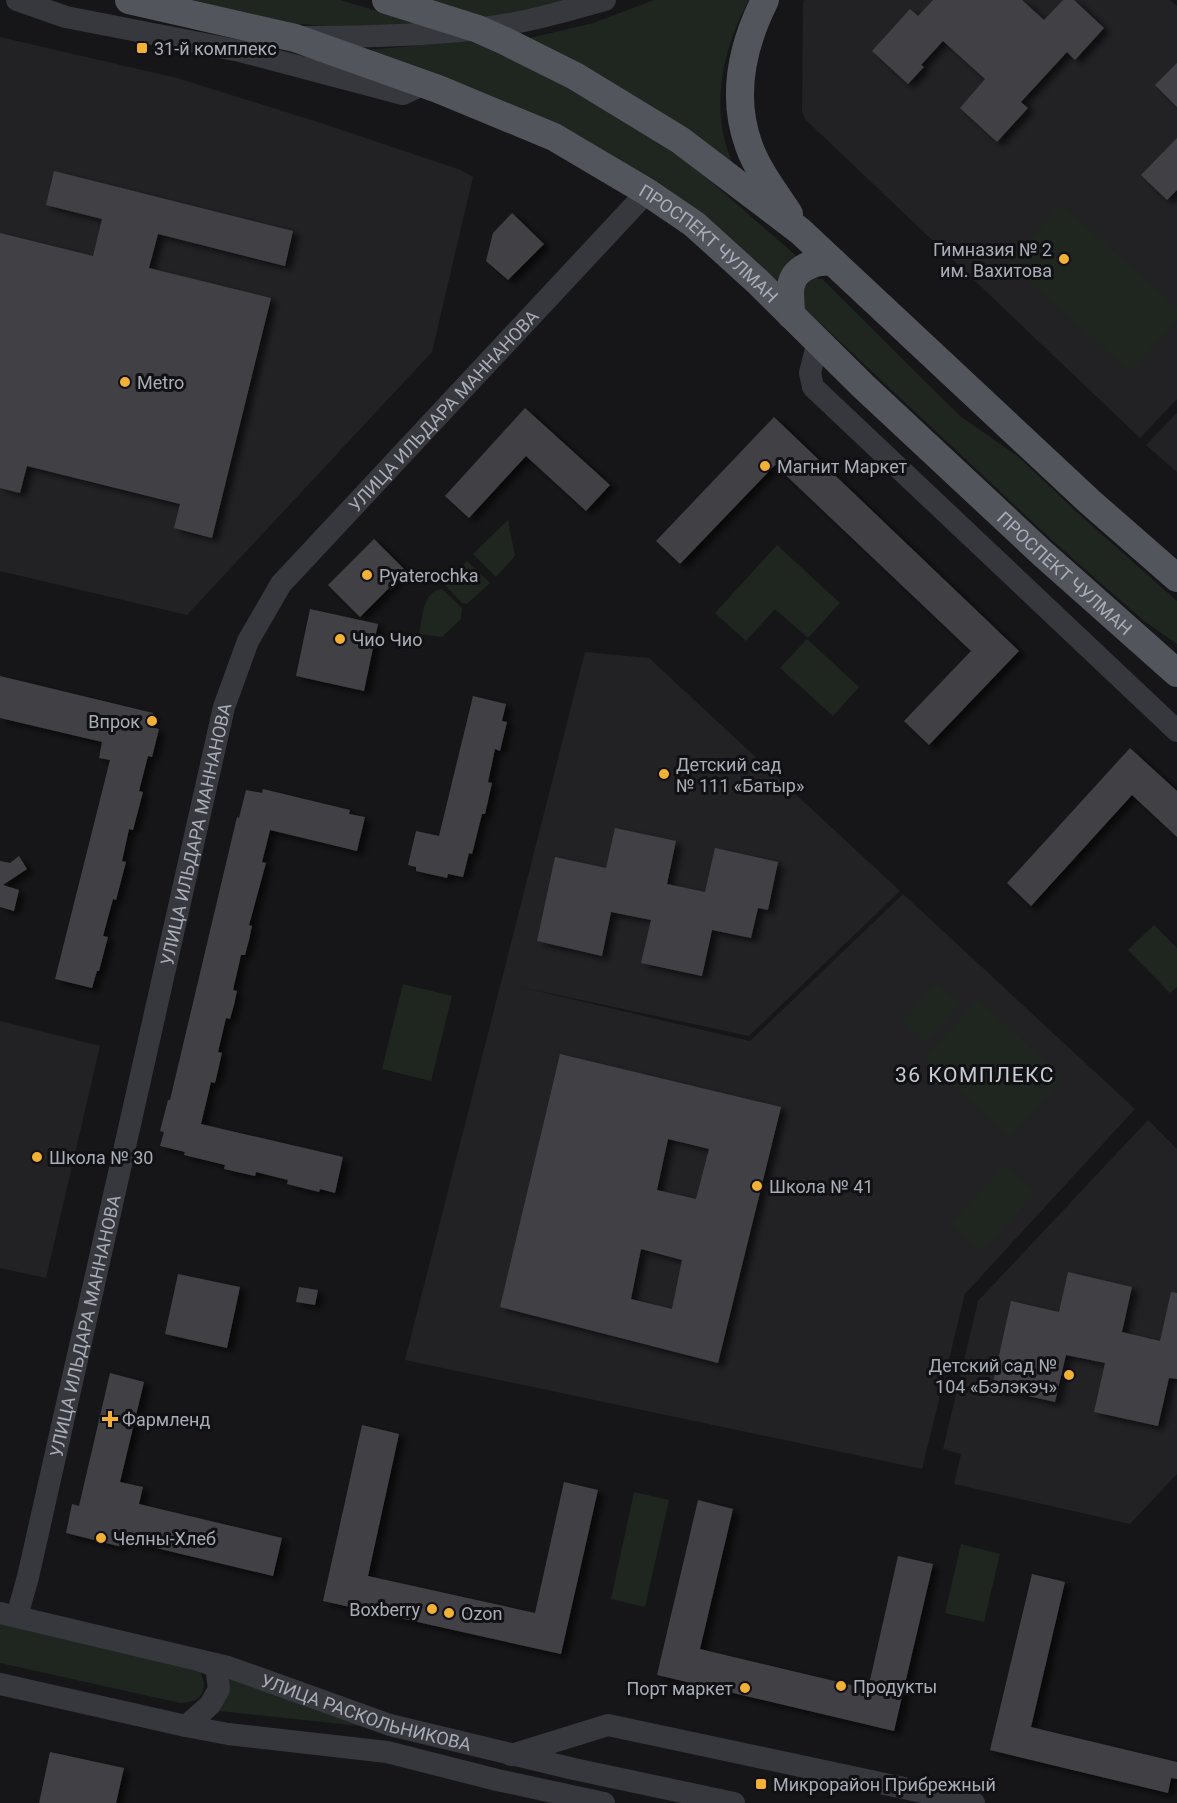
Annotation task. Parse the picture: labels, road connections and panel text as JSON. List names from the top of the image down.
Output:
{
  "streets": {
    "main road": ["ПРОСПЕКТ ЧУЛМАН"],
    "street": ["УЛИЦА ИЛЬДАРА МАННАНОВА", "УЛИЦА РАСКОЛЬНИКОВА"]
  },
  "crossings": [
    ["ПРОСПЕКТ ЧУЛМАН", "УЛИЦА ИЛЬДАРА МАННАНОВА"],
    ["УЛИЦА ИЛЬДАРА МАННАНОВА", "УЛИЦА РАСКОЛЬНИКОВА"]
  ],
  "districts": ["36 КОМПЛЕКС"],
  "places": {
    "transit": ["31-й комплекс", "Микрорайон Прибрежный"],
    "other": [
      "Гимназия № 2 им. Вахитова",
      "Metro",
      "Магнит Маркет",
      "Pyaterochka",
      "Чио Чио",
      "Впрок",
      "Детский сад № 111 «Батыр»",
      "Школа № 30",
      "Школа № 41",
      "Детский сад № 104 «Бэлэкэч»",
      "Челны-Хлеб",
      "Boxberry",
      "Ozon",
      "Продукты",
      "Порт маркет"
    ],
    "health": ["Фармленд"]
  }
}
